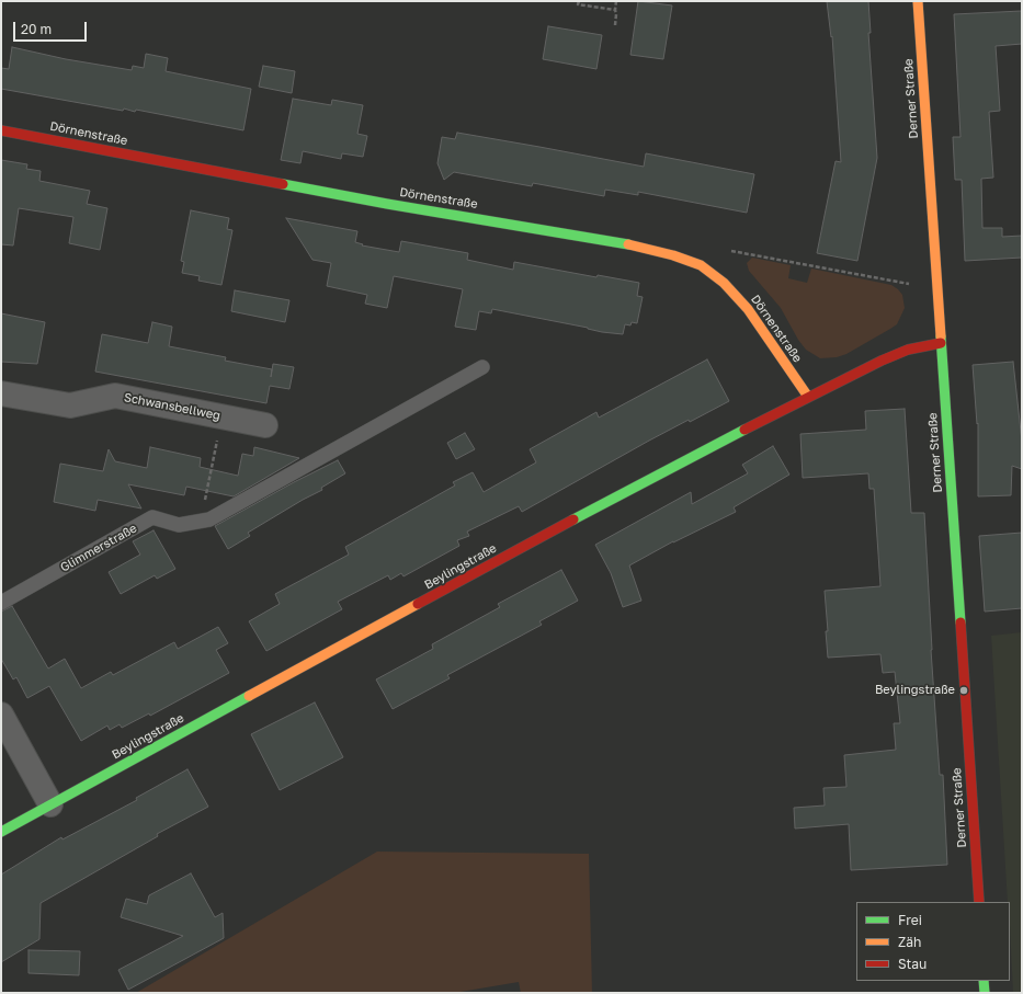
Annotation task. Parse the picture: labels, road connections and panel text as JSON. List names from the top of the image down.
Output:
{
  "streets": {
    "street": [
      "Derner Straße",
      "Dörnenstraße",
      "Schwansbellweg",
      "Beylingstraße"
    ],
    "lane": ["Glimmerstraße"]
  },
  "crossings": [
    ["Derner Straße", "Beylingstraße"],
    ["Dörnenstraße", "Beylingstraße"]
  ],
  "places": ["Beylingstraße"],
  "legend": ["Frei", "Zäh", "Stau"],
  "scale_bar": "20 m"
}
